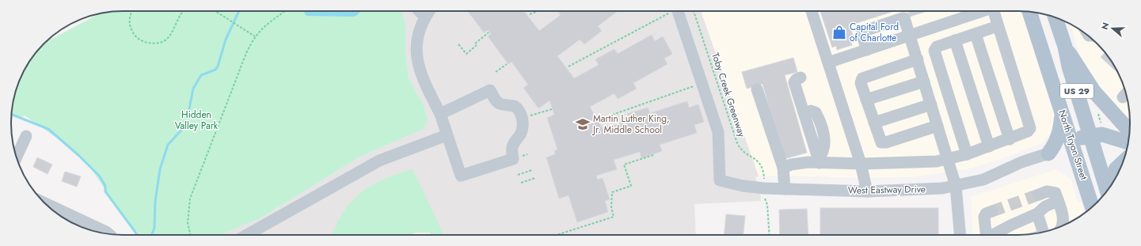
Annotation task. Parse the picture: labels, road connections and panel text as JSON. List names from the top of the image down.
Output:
{
  "streets": {
    "main road": ["US 29", "North Tryon Street"],
    "street": ["West Eastway Drive"],
    "path": ["Toby Creek Greenway"]
  },
  "parks": ["Hidden Valley Park"],
  "places": {
    "shop": ["Capital Ford of Charlotte"],
    "school or university": ["Martin Luther King, Jr. Middle School"]
  },
  "north": "left"
}
